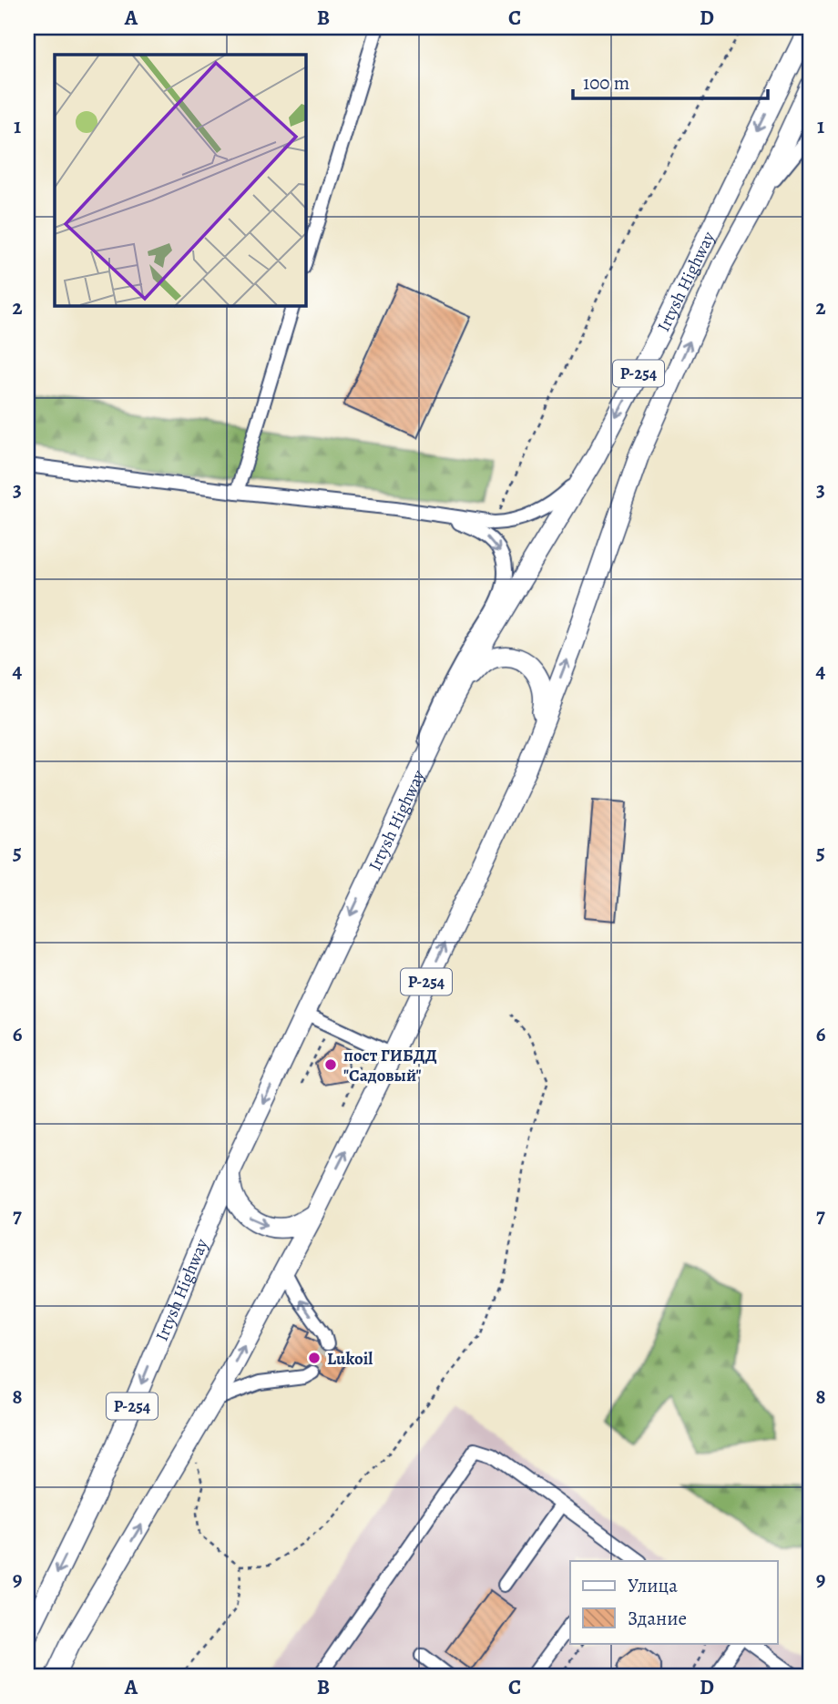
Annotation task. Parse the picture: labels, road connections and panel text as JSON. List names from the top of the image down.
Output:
{
  "streets": {
    "highway": ["Irtysh Highway", "Р-254"]
  },
  "places": ["пост ГИБДД \"Садовый\"", "Lukoil"],
  "legend": ["Улица", "Здание"],
  "scale_bar": "100 m",
  "grid": {
    "columns": [
      "A",
      "B",
      "C",
      "D"
    ],
    "rows": [
      "1",
      "2",
      "3",
      "4",
      "5",
      "6",
      "7",
      "8",
      "9"
    ]
  }
}
